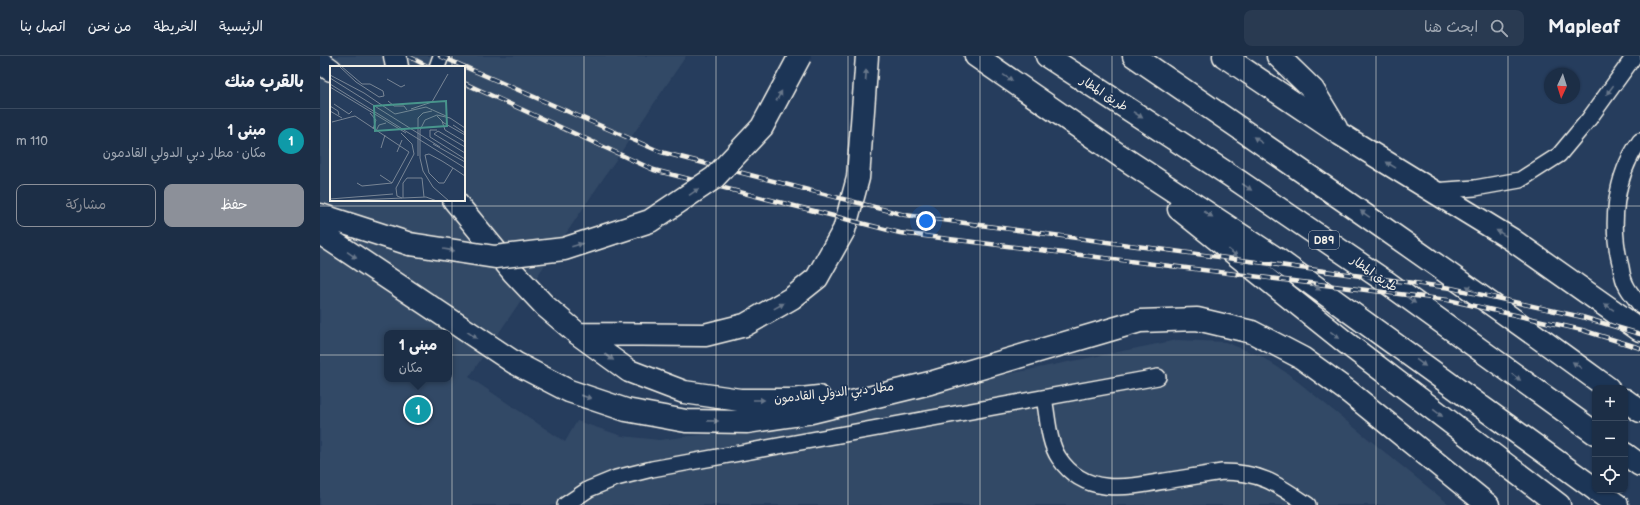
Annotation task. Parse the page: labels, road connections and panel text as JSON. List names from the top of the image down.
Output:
{
  "streets": {
    "main road": ["طريق المطار", "D89", "مطار دبي الدولي القادمون"]
  },
  "north": "bottom",
  "page": {
    "header": "Mapleaf",
    "search": "ابحث هنا",
    "nav": [
      "الرئيسية",
      "الخريطة",
      "من نحن",
      "اتصل بنا"
    ],
    "heading": "بالقرب منك",
    "list": [
      {
        "mark": "1",
        "name": "مبنى 1",
        "note": "مكان · مطار دبي الدولي القادمون",
        "value": "110 m"
      }
    ],
    "buttons": ["حفظ", "مشاركة"],
    "popup": ["مبنى 1", "مكان"],
    "map_buttons": ["+", "−"],
    "pins": "1"
  }
}
